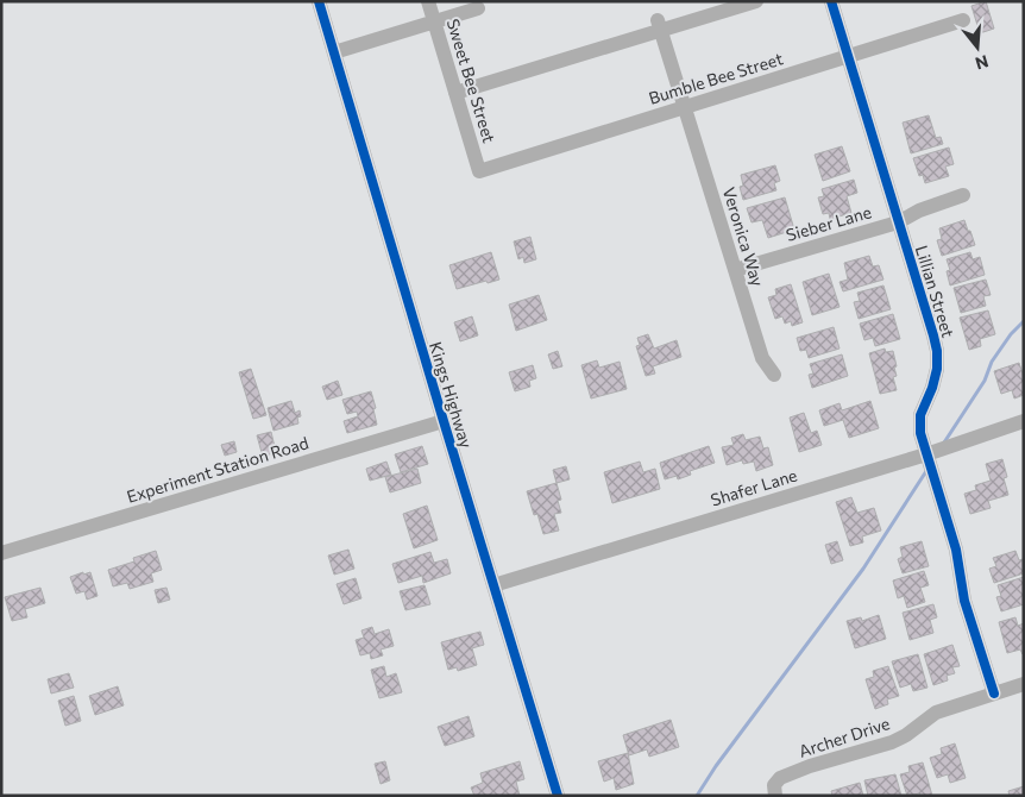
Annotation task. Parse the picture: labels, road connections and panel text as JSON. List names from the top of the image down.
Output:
{
  "streets": {
    "street": [
      "Bumble Bee Street",
      "Sweet Bee Street",
      "Sieber Lane",
      "Veronica Way",
      "Lillian Street",
      "Kings Highway",
      "Experiment Station Road",
      "Shafer Lane",
      "Archer Drive"
    ]
  },
  "crossings": [
    ["Bumble Bee Street", "Sweet Bee Street"],
    ["Bumble Bee Street", "Veronica Way"],
    ["Bumble Bee Street", "Lillian Street"],
    ["Sieber Lane", "Veronica Way"],
    ["Sieber Lane", "Lillian Street"],
    ["Lillian Street", "Shafer Lane"],
    ["Lillian Street", "Archer Drive"],
    ["Kings Highway", "Experiment Station Road"],
    ["Kings Highway", "Shafer Lane"]
  ],
  "north": "bottom"
}
